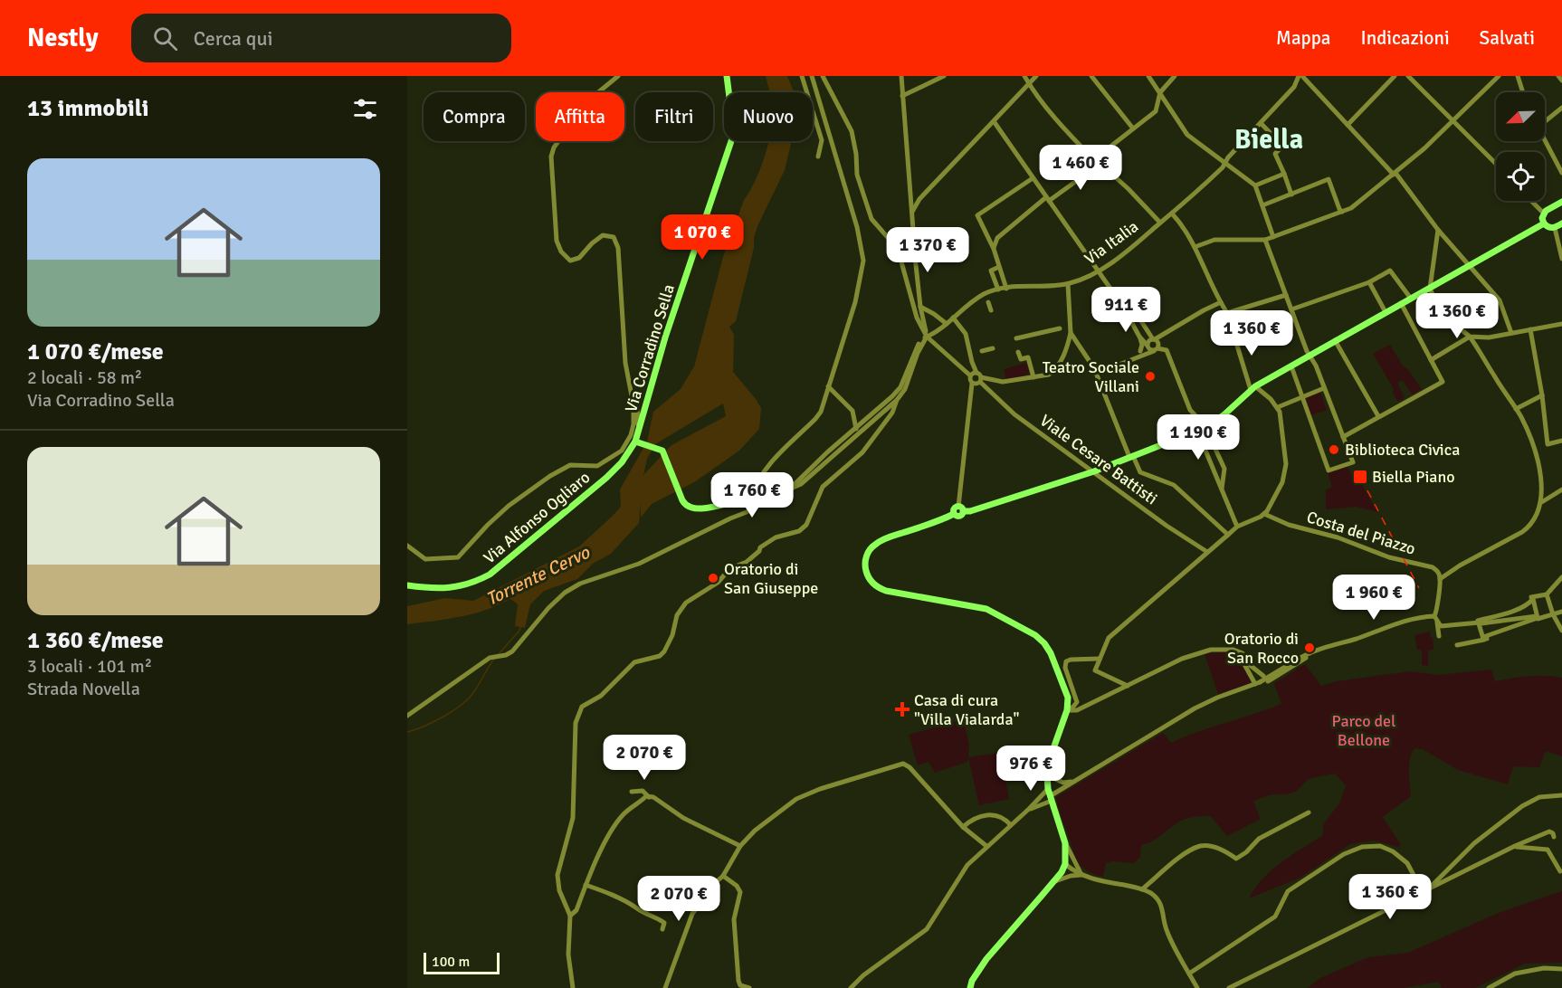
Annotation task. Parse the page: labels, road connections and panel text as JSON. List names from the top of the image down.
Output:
{
  "streets": {
    "main road": ["Via Corradino Sella", "Via Alfonso Ogliaro"],
    "street": ["Via Italia", "Viale Cesare Battisti", "Costa del Piazzo"]
  },
  "crossings": [
    ["Via Corradino Sella", "Via Alfonso Ogliaro"]
  ],
  "districts": ["Biella"],
  "water": ["Torrente Cervo"],
  "parks": ["Parco del Bellone"],
  "places": {
    "other": [
      "Teatro Sociale Villani",
      "Biblioteca Civica",
      "Oratorio di San Giuseppe",
      "Oratorio di San Rocco"
    ],
    "transit": ["Biella Piano"],
    "health": ["Casa di cura \"Villa Vialarda\""]
  },
  "scale_bar": "100 m",
  "north": "bottom left",
  "page": {
    "header": "Nestly",
    "search": "Cerca qui",
    "nav": ["Mappa", "Indicazioni", "Salvati"],
    "heading": "13 immobili",
    "chip": [
      "Compra",
      "Affitta",
      "Filtri",
      "Nuovo"
    ],
    "list": [
      {
        "name": "1 070 €/mese",
        "note": "2 locali · 58 m² · Via Corradino Sella"
      },
      {
        "name": "1 360 €/mese",
        "note": "3 locali · 101 m² · Strada Novella"
      }
    ],
    "price": [
      "1 460 €",
      "1 070 €",
      "1 370 €",
      "911 €",
      "1 360 €",
      "1 360 €",
      "1 190 €",
      "1 760 €",
      "1 960 €",
      "2 070 €",
      "976 €",
      "1 360 €",
      "2 070 €"
    ],
    "scale": "100 m"
  }
}
